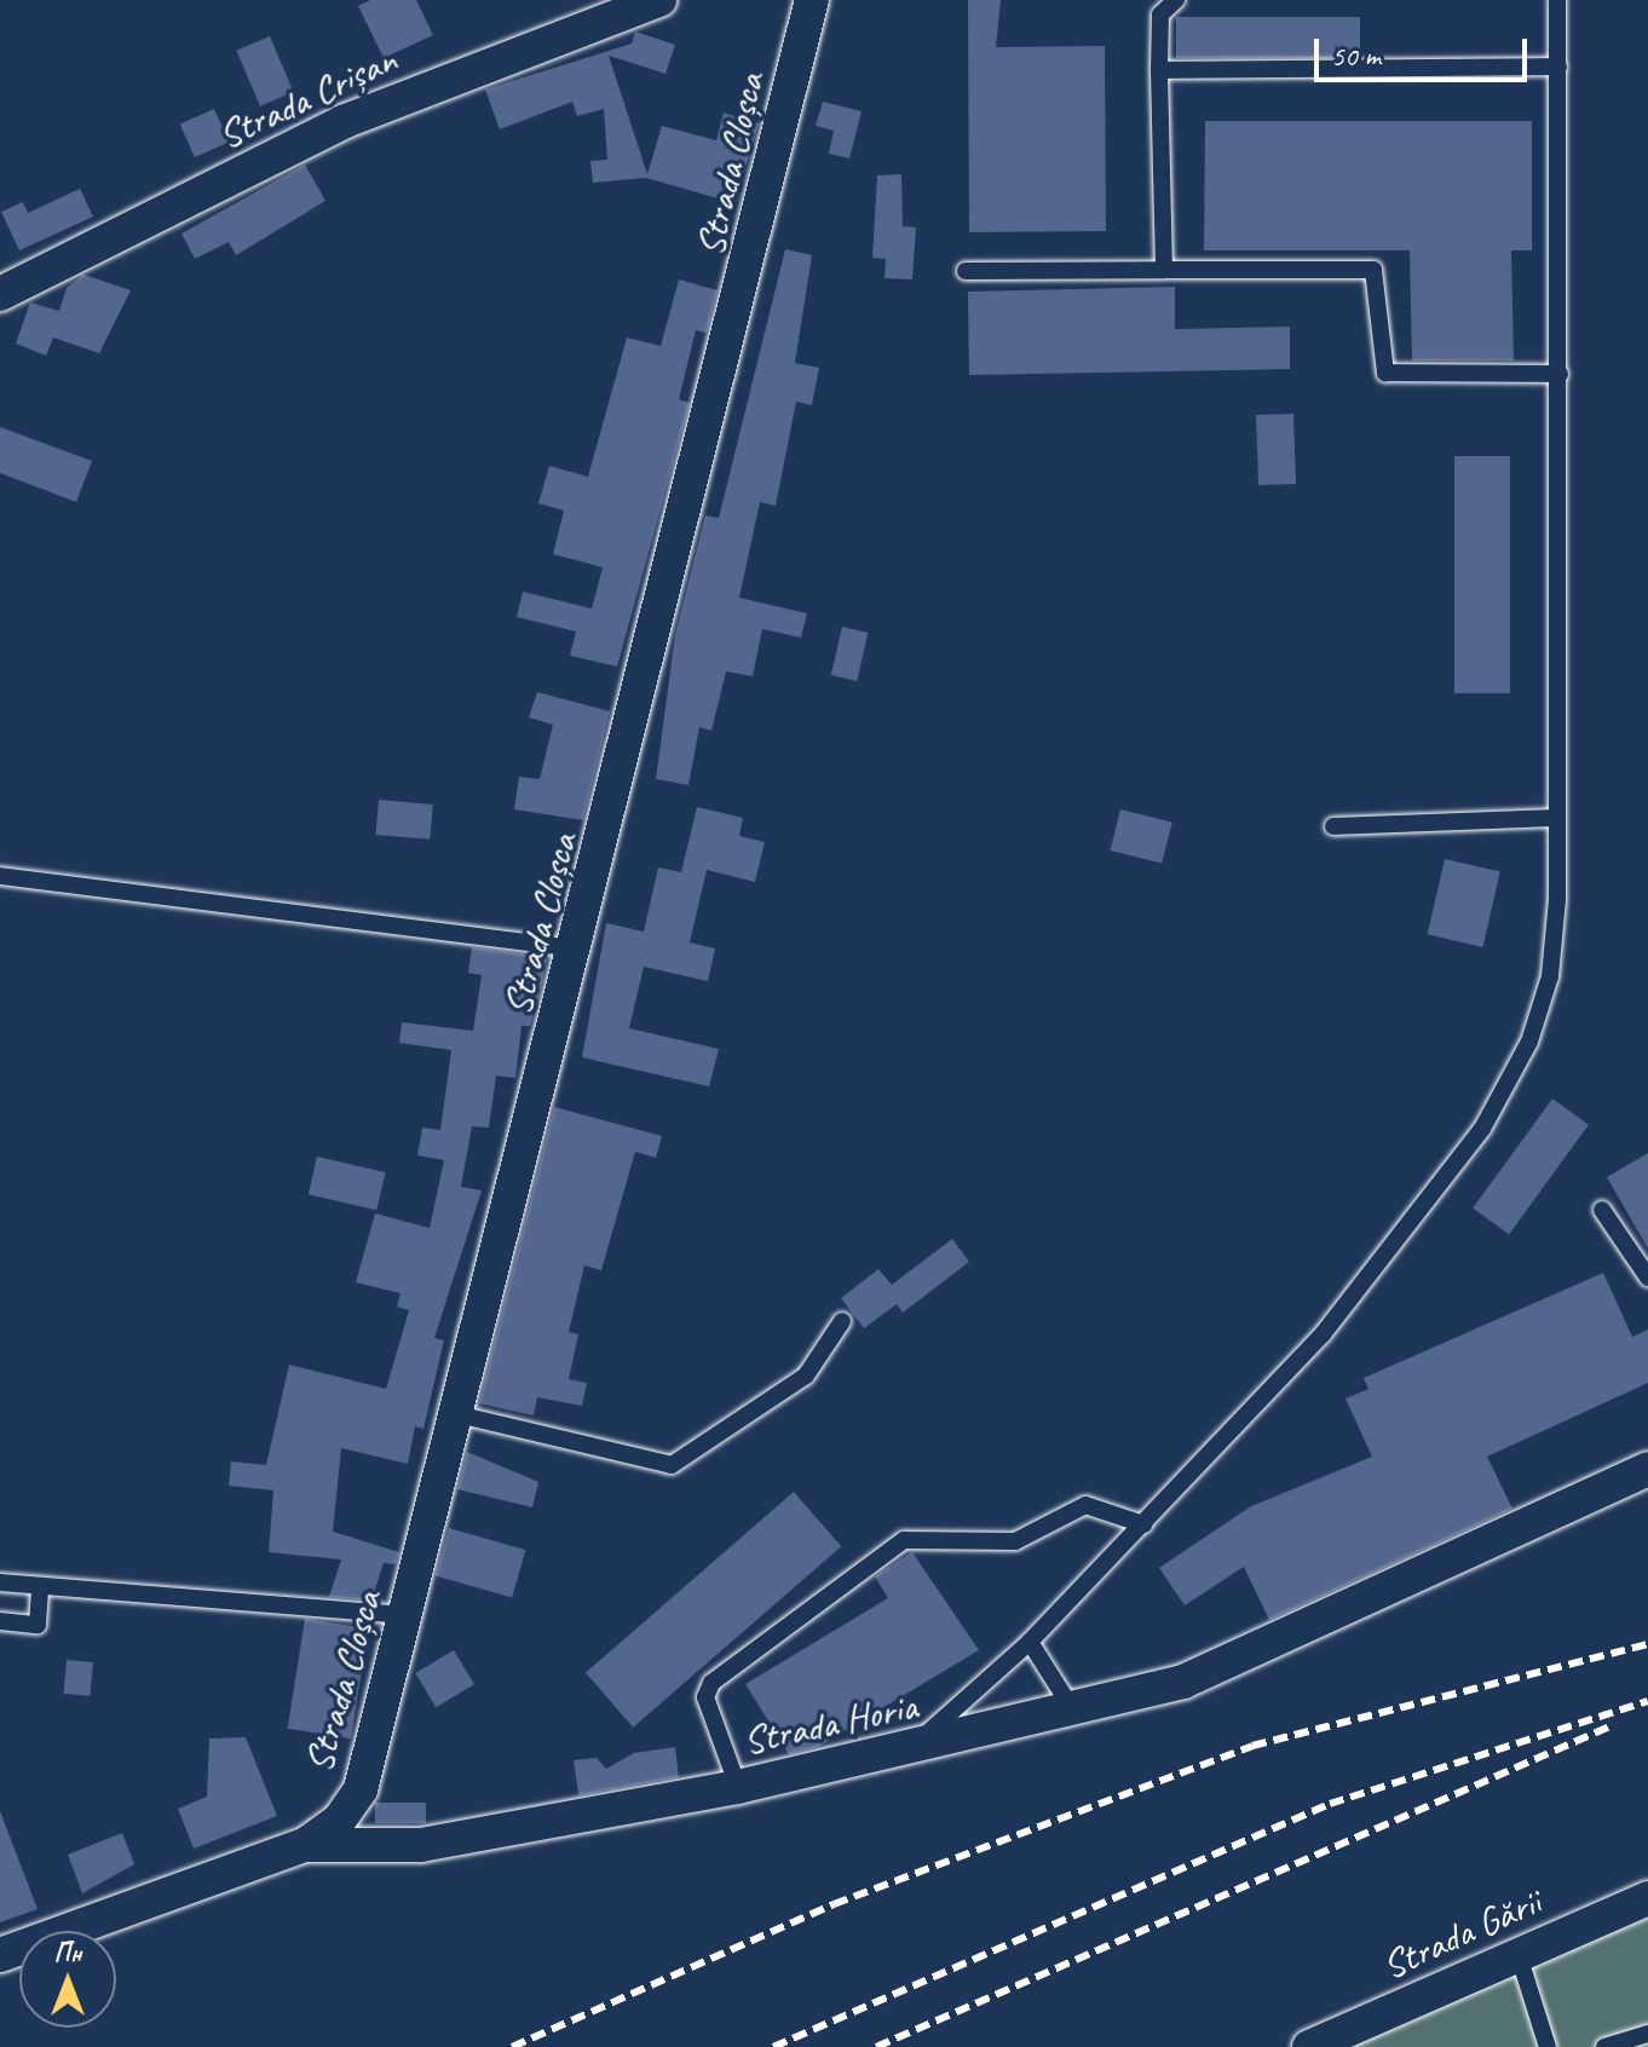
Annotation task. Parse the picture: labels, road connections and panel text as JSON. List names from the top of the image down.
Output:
{
  "streets": {
    "street": [
      "Strada Crișan",
      "Strada Cloșca",
      "Strada Horia",
      "Strada Gării"
    ]
  },
  "crossings": [
    ["Strada Cloșca", "Strada Horia"]
  ],
  "scale_bar": "50 m",
  "north": "top"
}
